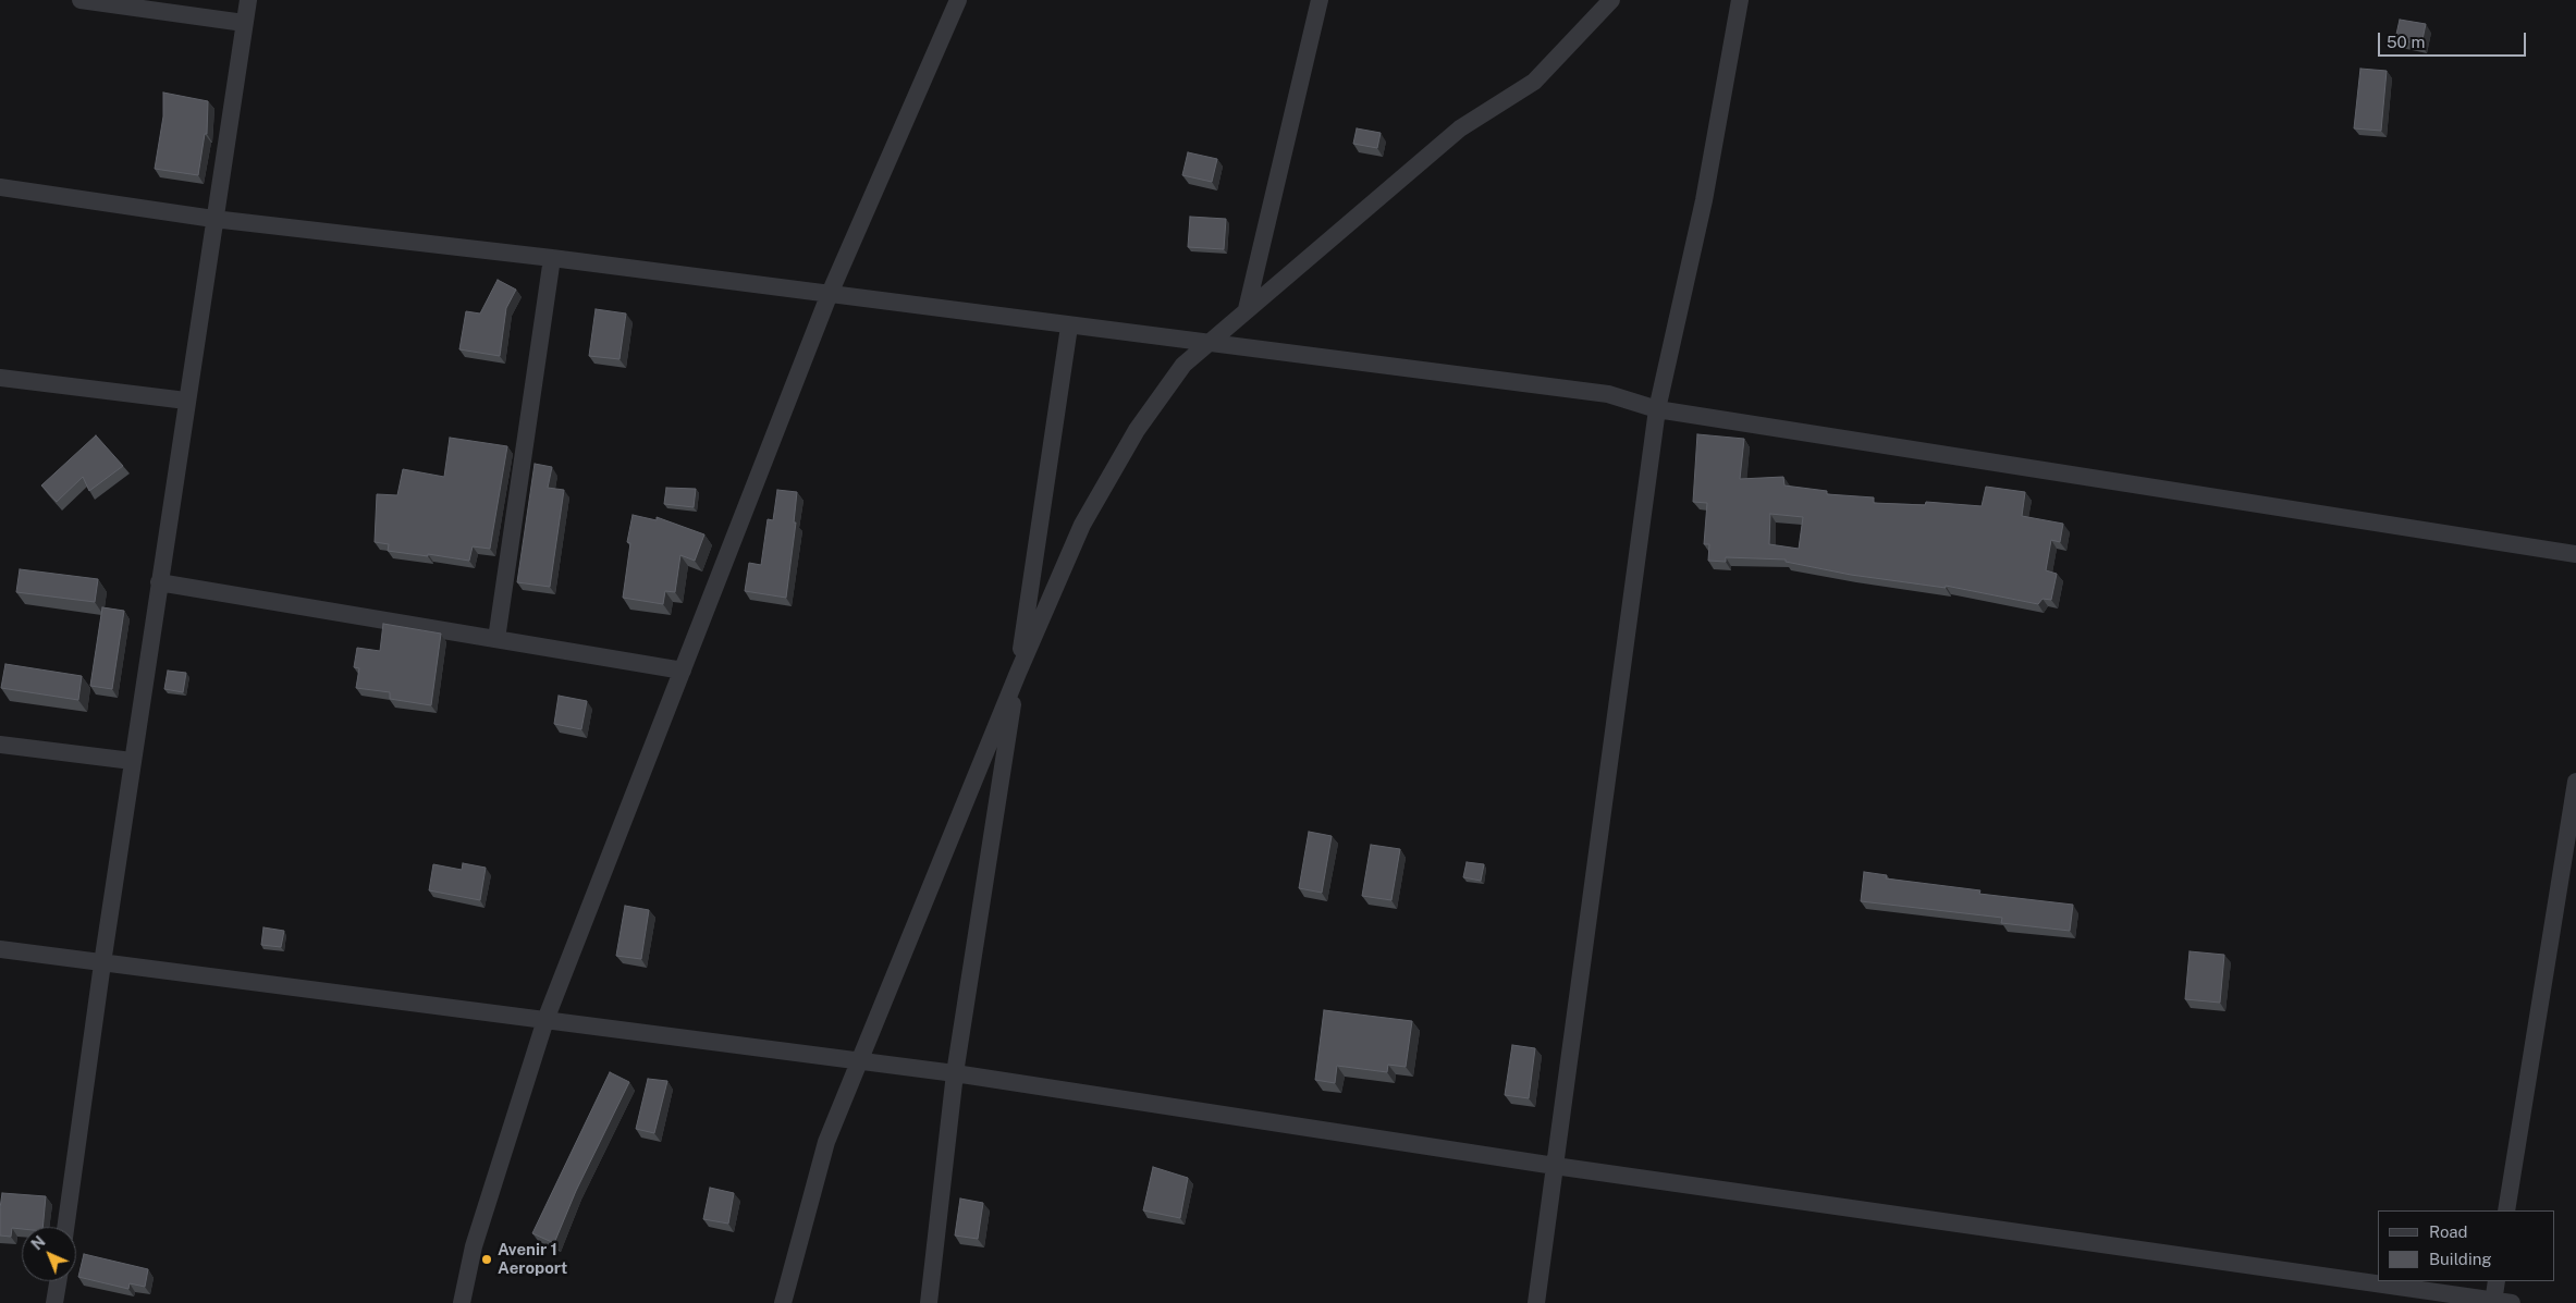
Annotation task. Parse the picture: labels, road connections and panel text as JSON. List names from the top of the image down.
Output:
{
  "places": ["Avenir 1 Aeroport"],
  "legend": ["Road", "Building"],
  "scale_bar": "50 m",
  "north": "top left"
}
